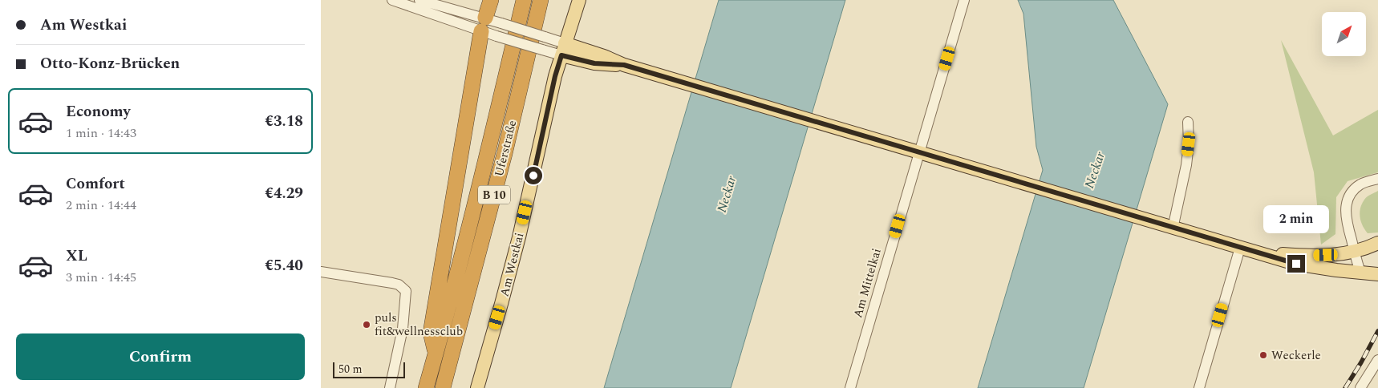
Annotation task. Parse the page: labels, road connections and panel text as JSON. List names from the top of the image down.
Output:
{
  "streets": {
    "highway": ["Uferstraße", "B 10"],
    "main road": ["Am Westkai"],
    "street": ["Am Mittelkai"]
  },
  "crossings": [
    ["Uferstraße", "B 10"]
  ],
  "water": ["Neckar"],
  "places": ["puls fit&wellnessclub", "Weckerle"],
  "scale_bar": "50 m",
  "north": "top right",
  "page": {
    "banner": ["Am Westkai", "Otto-Konz-Brücken"],
    "list": [
      {
        "name": "Economy",
        "note": "1 min · 14:43",
        "value": "€3.18"
      },
      {
        "name": "Comfort",
        "note": "2 min · 14:44",
        "value": "€4.29"
      },
      {
        "name": "XL",
        "note": "3 min · 14:45",
        "value": "€5.40"
      }
    ],
    "bubble": "2 min",
    "buttons": "Confirm",
    "scale": "50 m"
  }
}
